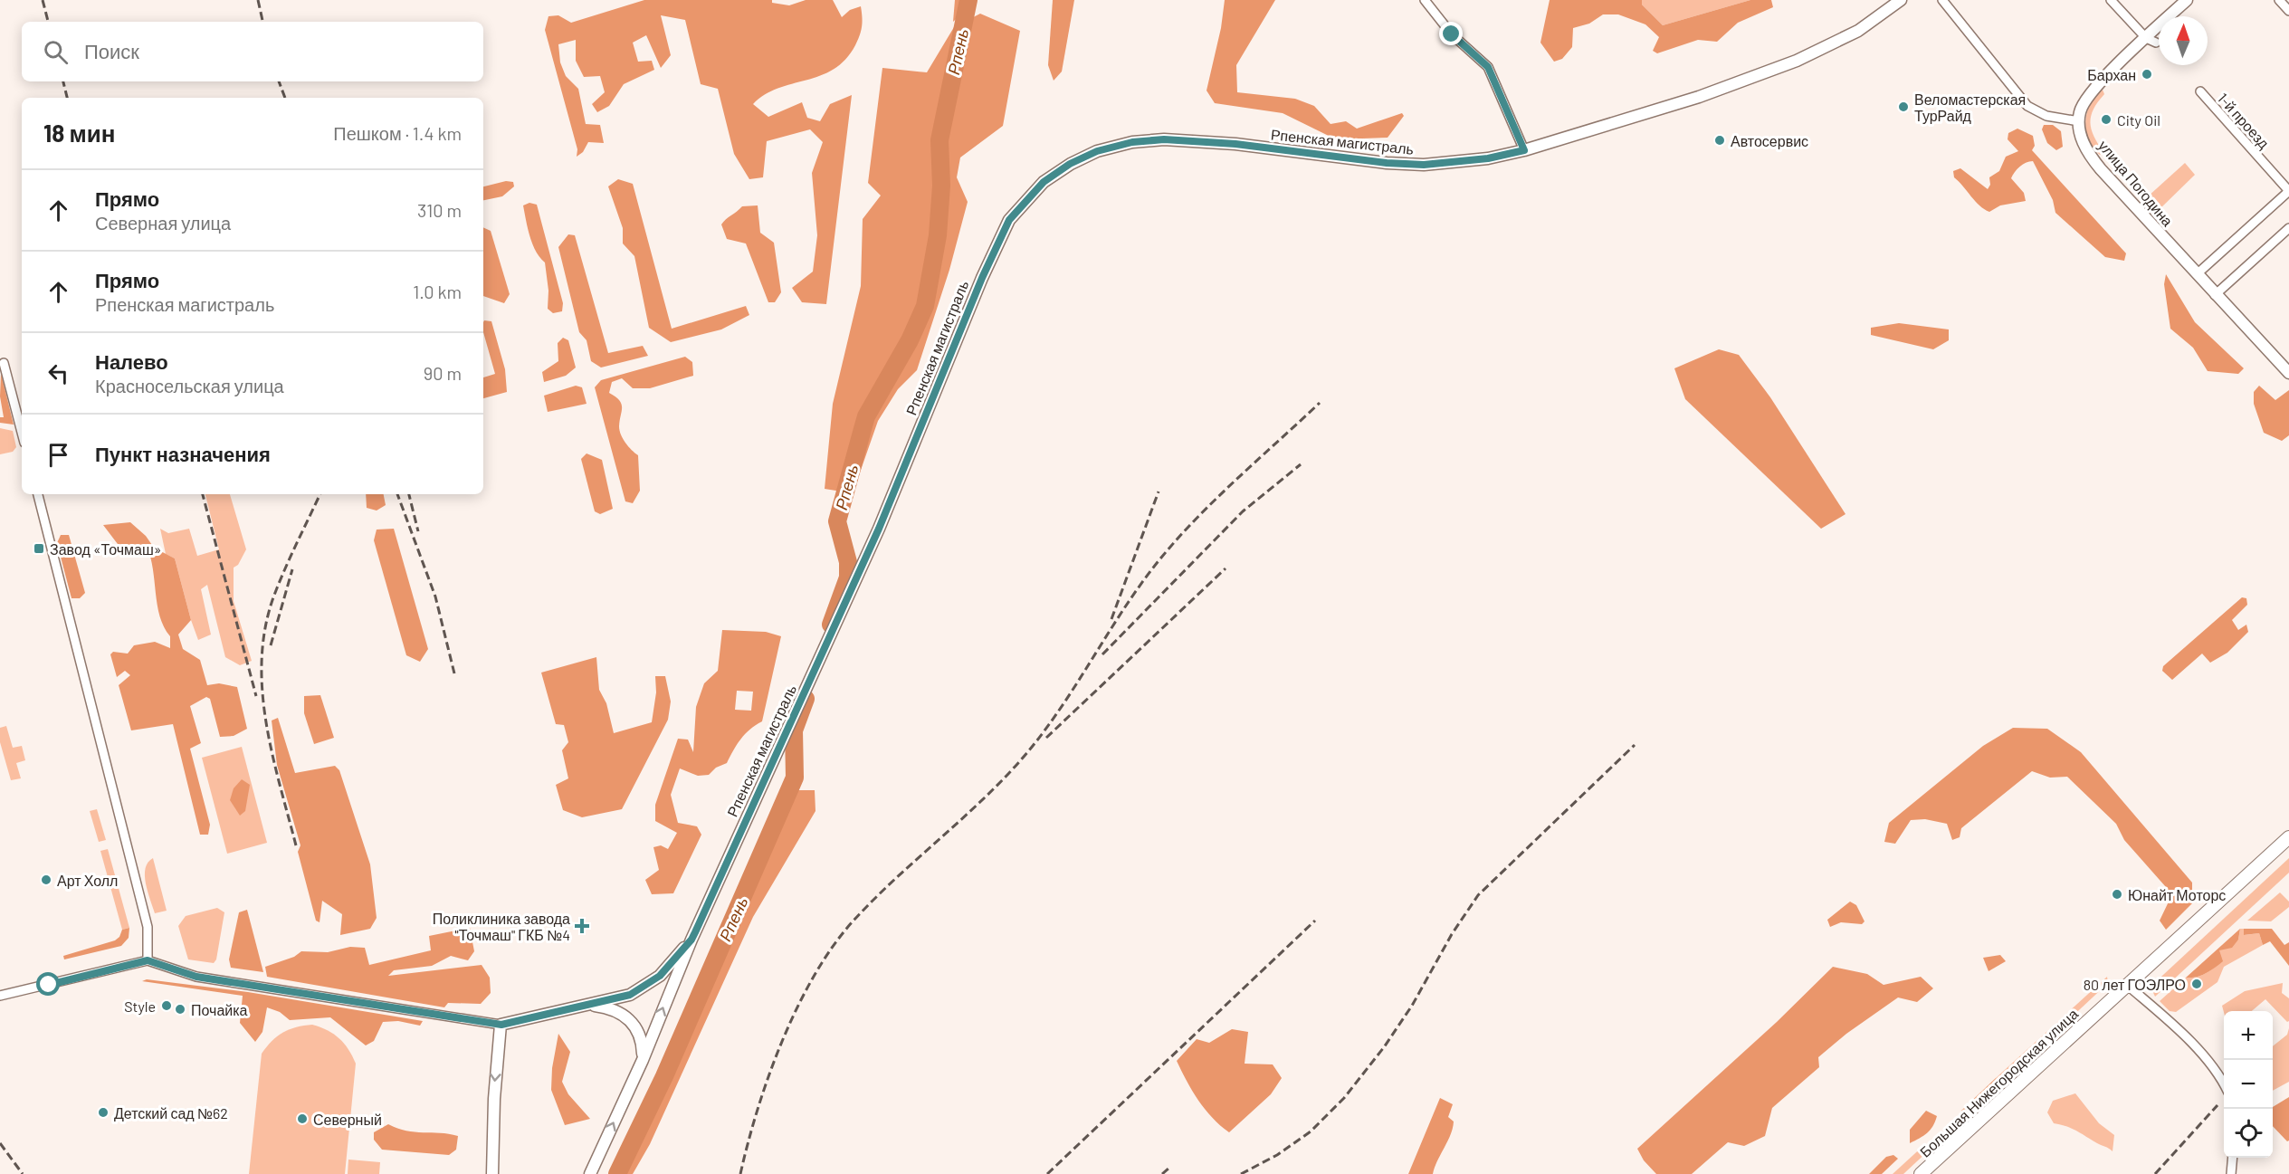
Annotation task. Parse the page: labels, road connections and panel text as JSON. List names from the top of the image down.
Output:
{
  "streets": {
    "main road": ["Рпенская магистраль", "улица Погодина", "Большая Нижегородская улица"],
    "street": ["1-й проезд"]
  },
  "water": ["Рпень"],
  "places": {
    "other": [
      "Бархан",
      "Веломастерская ТурРайд",
      "City Oil",
      "Автосервис",
      "Арт Холл",
      "Юнайт Моторс",
      "80 лет ГОЭЛРО",
      "Style",
      "Почайка",
      "Детский сад №62",
      "Северный"
    ],
    "transit": ["Завод «Точмаш»"],
    "health": ["Поликлиника завода \"Точмаш\" ГКБ №4"]
  },
  "north": "top",
  "page": {
    "search": "Поиск",
    "heading": ["18 мин", "Пешком · 1.4 km"],
    "list": [
      ["Прямо", "Северная улица", "310 m"],
      ["Прямо", "Рпенская магистраль", "1.0 km"],
      ["Налево", "Красносельская улица", "90 m"],
      "Пункт назначения"
    ],
    "map_buttons": ["+", "−"]
  }
}
